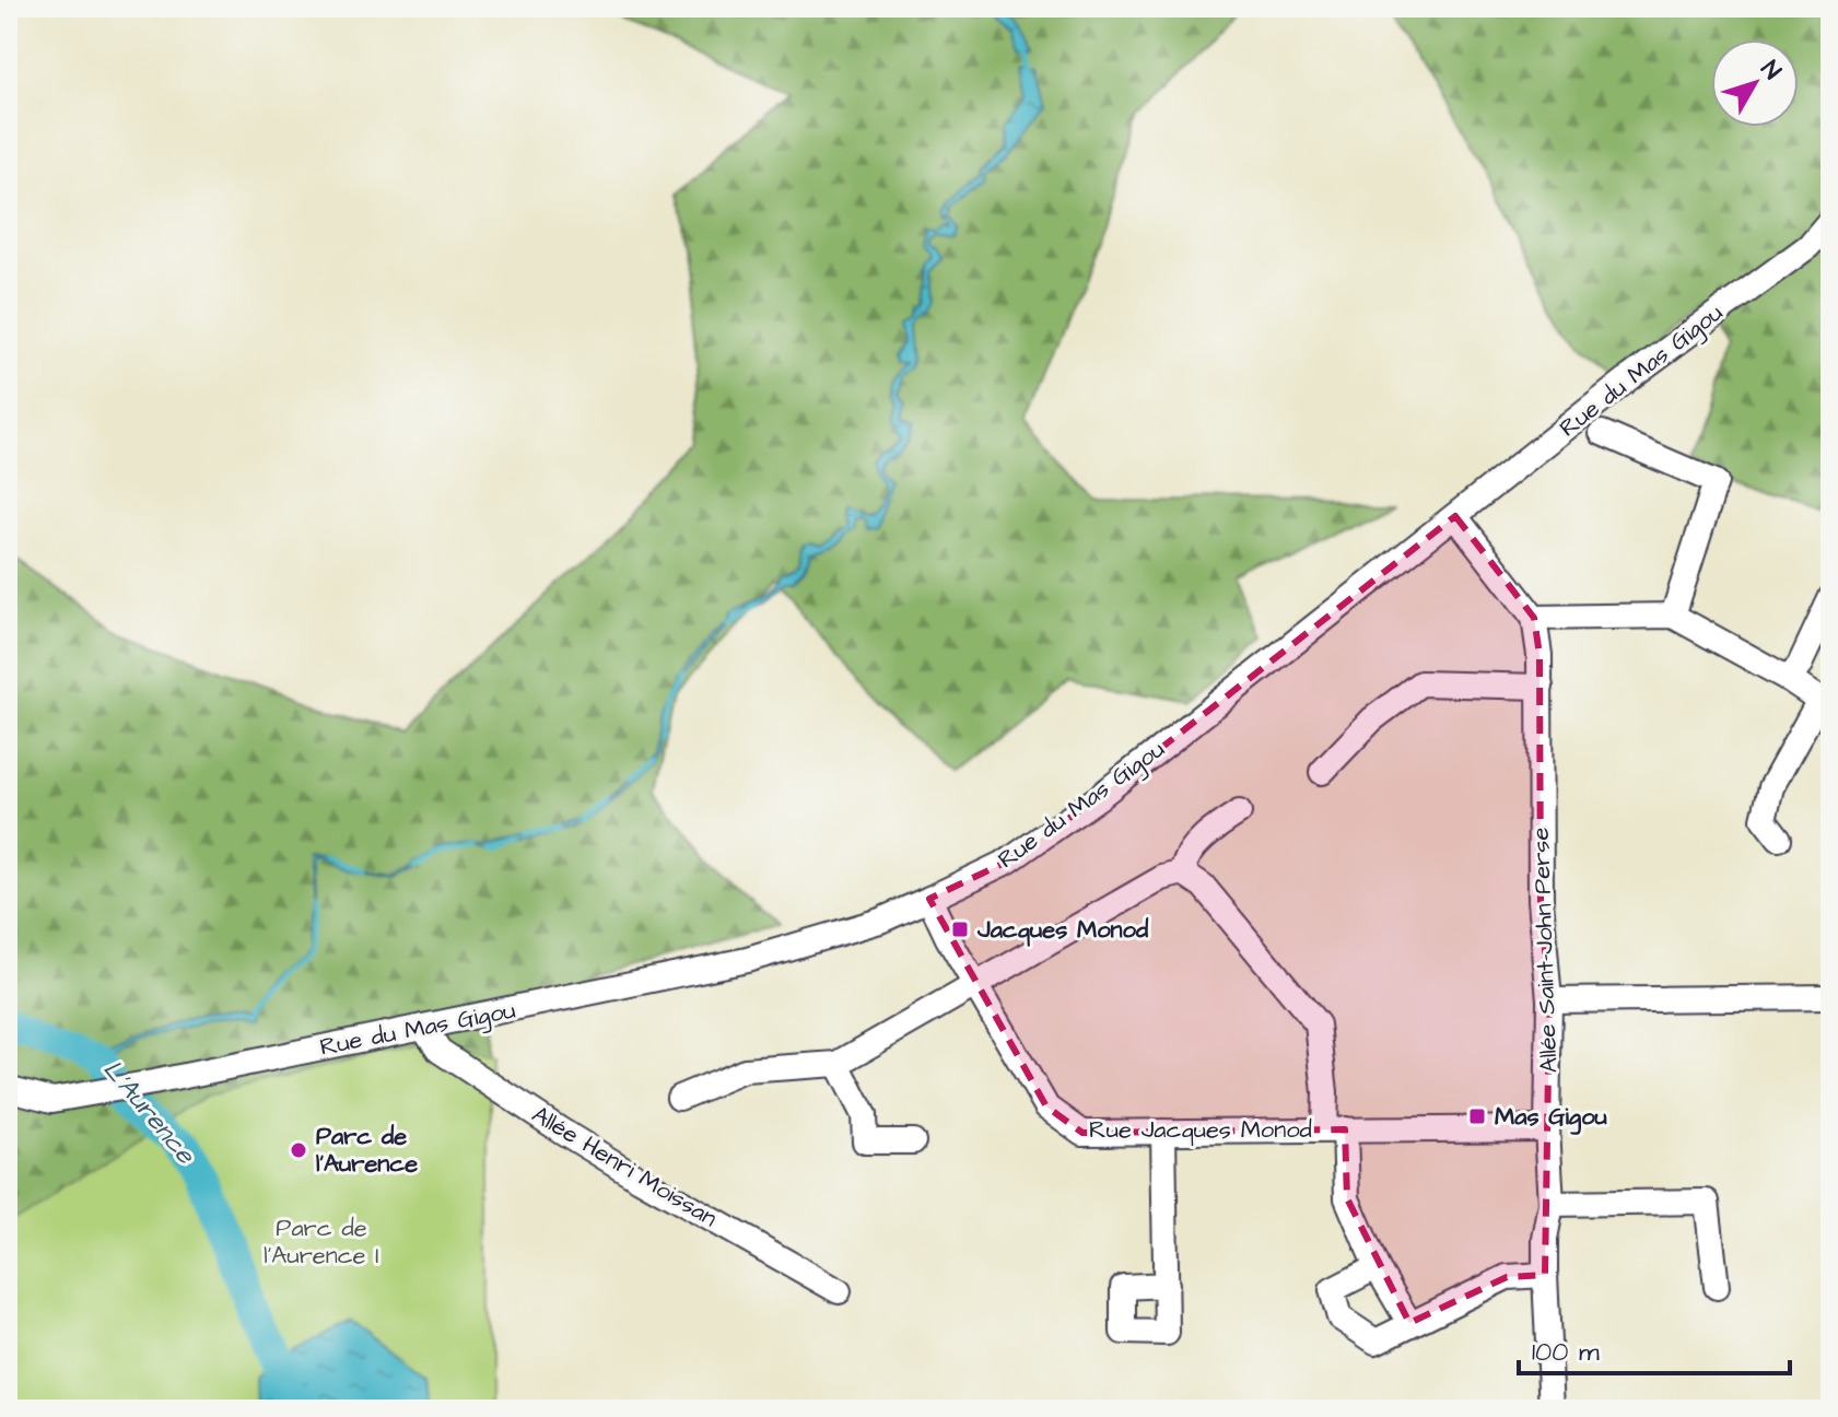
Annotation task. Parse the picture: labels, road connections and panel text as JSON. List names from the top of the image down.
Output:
{
  "streets": {
    "street": [
      "Rue du Mas Gigou",
      "Allée Saint-John Perse",
      "Rue Jacques Monod",
      "Allée Henri Moissan"
    ]
  },
  "crossings": [
    ["Rue du Mas Gigou", "Rue Jacques Monod"],
    ["Rue du Mas Gigou", "Allée Henri Moissan"],
    ["Allée Saint-John Perse", "Rue Jacques Monod"]
  ],
  "water": ["L'Aurence"],
  "parks": ["Parc de l'Aurence I"],
  "places": {
    "transit": ["Jacques Monod", "Mas Gigou"],
    "other": ["Parc de l'Aurence"]
  },
  "scale_bar": "100 m",
  "north": "top right"
}
